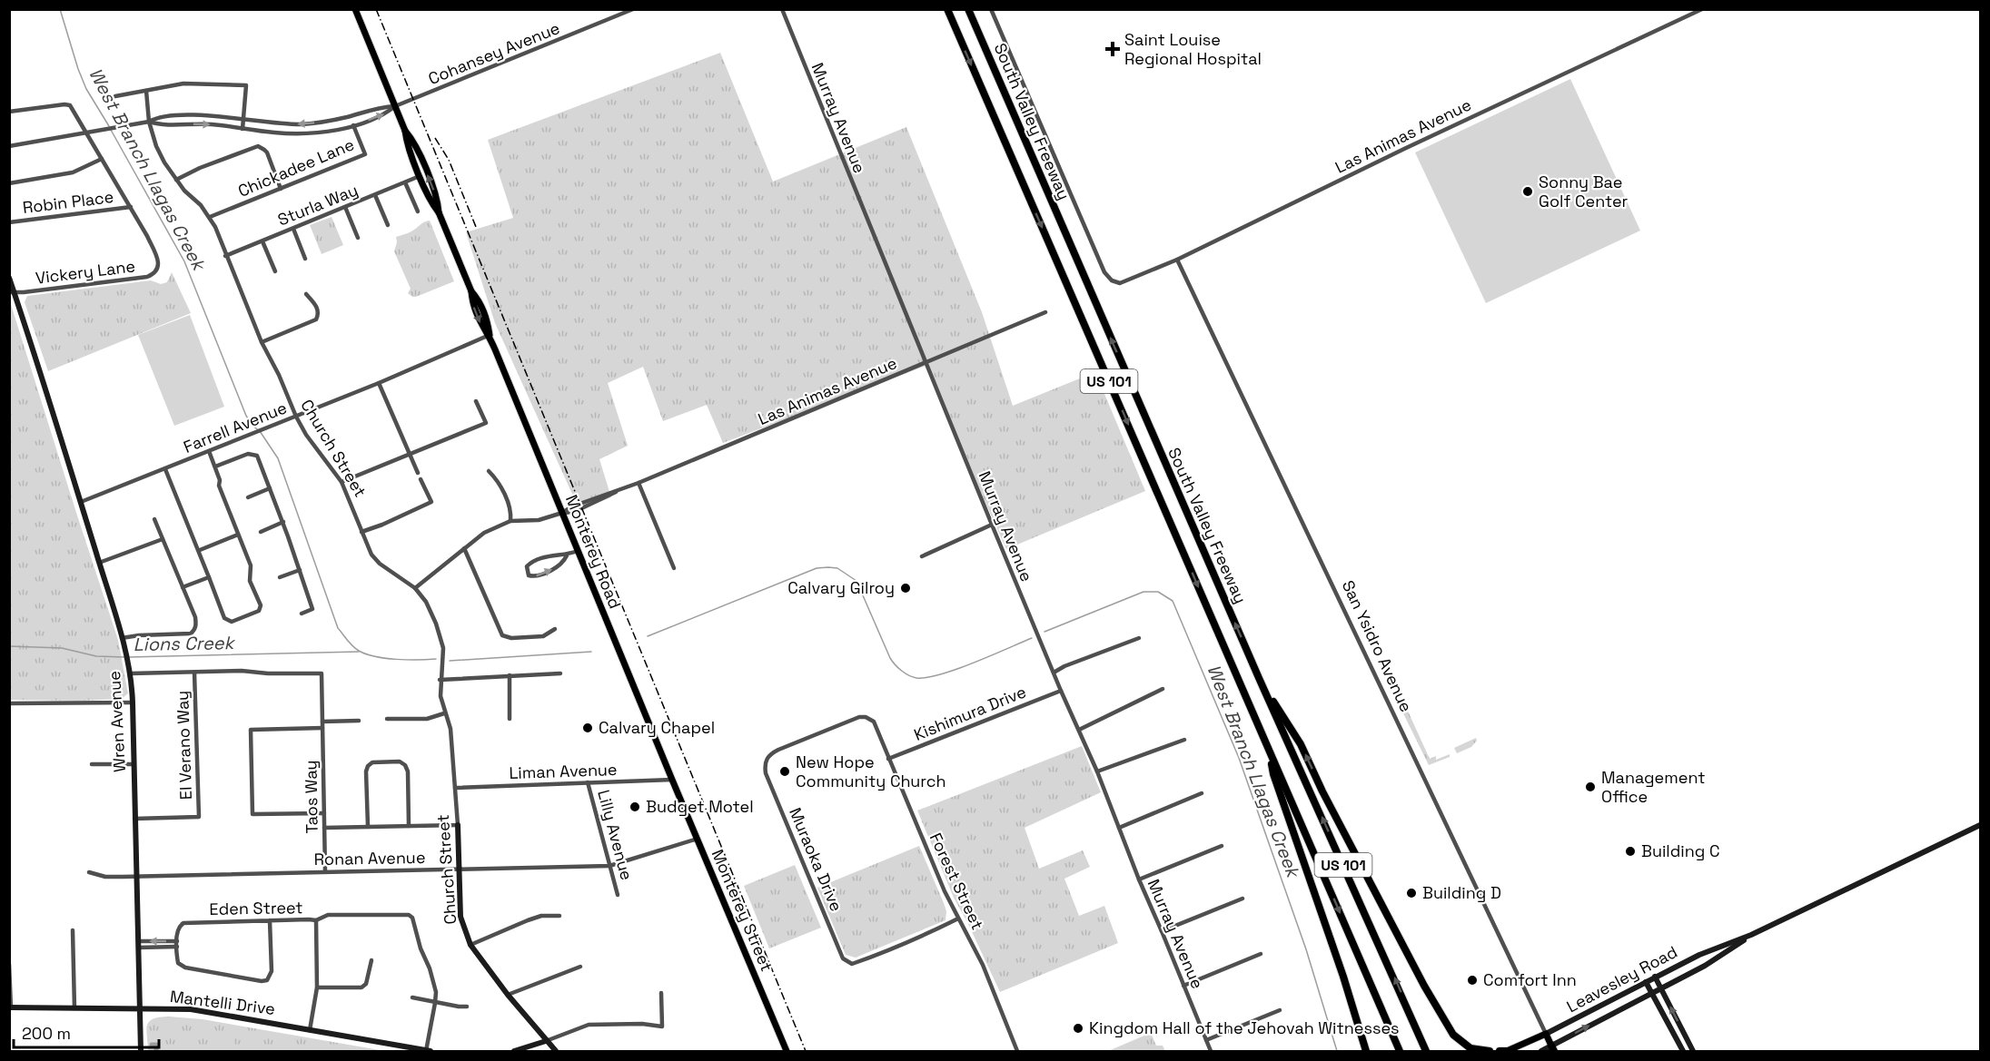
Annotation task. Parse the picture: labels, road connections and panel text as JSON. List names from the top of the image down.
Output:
{
  "streets": {
    "highway": ["South Valley Freeway", "US 101"],
    "main road": [
      "Monterey Road",
      "San Ysidro Avenue",
      "Monterey Street",
      "Leavesley Road"
    ],
    "street": [
      "Cohansey Avenue",
      "Murray Avenue",
      "Las Animas Avenue",
      "Chickadee Lane",
      "Robin Place",
      "Sturla Way",
      "Vickery Lane",
      "Farrell Avenue",
      "Church Street",
      "Kishimura Drive",
      "Wren Avenue",
      "El Verano Way",
      "Liman Avenue",
      "Taos Way",
      "Lilly Avenue",
      "Ronan Avenue",
      "Muraoka Drive",
      "Forest Street",
      "Eden Street",
      "Mantelli Drive"
    ]
  },
  "crossings": [
    ["Cohansey Avenue", "Chickadee Lane"],
    ["Cohansey Avenue", "Church Street"],
    ["Cohansey Avenue", "Monterey Road"],
    ["Murray Avenue", "Las Animas Avenue"],
    ["Murray Avenue", "Kishimura Drive"],
    ["Las Animas Avenue", "Monterey Road"],
    ["Las Animas Avenue", "San Ysidro Avenue"],
    ["Chickadee Lane", "Church Street"],
    ["Robin Place", "Vickery Lane"],
    ["Sturla Way", "Church Street"],
    ["Sturla Way", "Monterey Road"],
    ["Vickery Lane", "Wren Avenue"],
    ["Farrell Avenue", "Church Street"],
    ["Farrell Avenue", "Monterey Road"],
    ["Farrell Avenue", "Wren Avenue"],
    ["Church Street", "Liman Avenue"],
    ["Church Street", "Ronan Avenue"],
    ["Monterey Road", "Liman Avenue"],
    ["Monterey Road", "Monterey Street"],
    ["San Ysidro Avenue", "Leavesley Road"],
    ["Kishimura Drive", "Forest Street"],
    ["Wren Avenue", "El Verano Way"],
    ["Wren Avenue", "Ronan Avenue"],
    ["Wren Avenue", "Mantelli Drive"],
    ["El Verano Way", "Taos Way"],
    ["Liman Avenue", "Lilly Avenue"],
    ["Liman Avenue", "Monterey Street"],
    ["Taos Way", "Ronan Avenue"],
    ["Lilly Avenue", "Ronan Avenue"],
    ["Ronan Avenue", "Monterey Street"],
    ["Muraoka Drive", "Forest Street"]
  ],
  "water": ["West Branch Llagas Creek", "Lions Creek"],
  "places": {
    "health": ["Saint Louise Regional Hospital"],
    "other": [
      "Sonny Bae Golf Center",
      "Calvary Gilroy",
      "Calvary Chapel",
      "New Hope Community Church",
      "Management Office",
      "Budget Motel",
      "Building C",
      "Building D",
      "Comfort Inn",
      "Kingdom Hall of the Jehovah Witnesses"
    ]
  },
  "scale_bar": "200 m"
}
